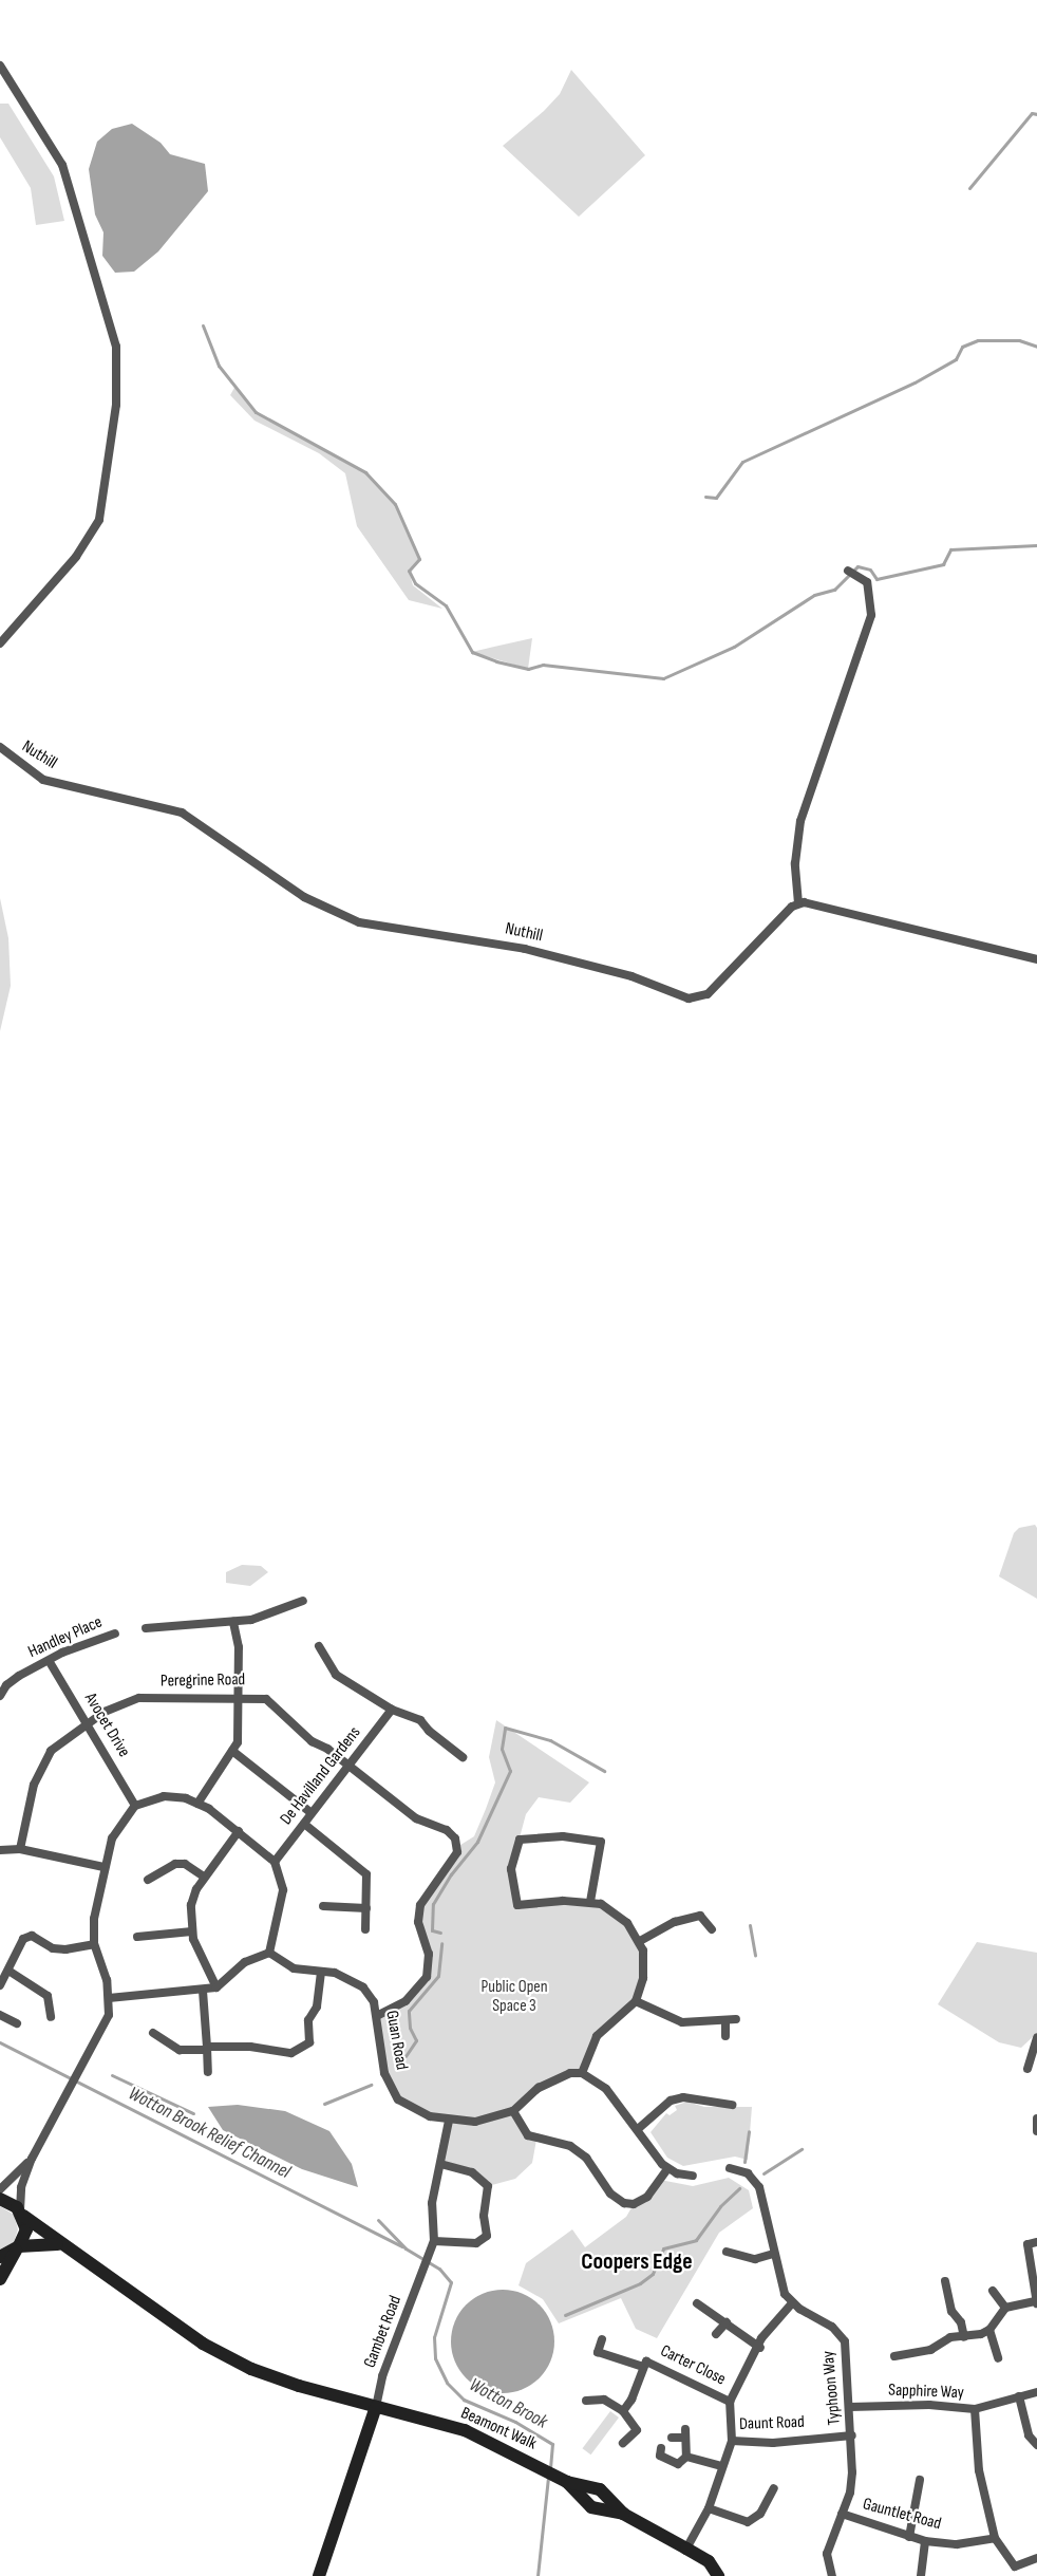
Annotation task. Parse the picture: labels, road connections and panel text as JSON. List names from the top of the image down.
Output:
{
  "streets": {
    "street": [
      "Nuthill",
      "Handley Place",
      "Peregrine Road",
      "Avocet Drive",
      "De Havilland Gardens",
      "Guan Road",
      "Gambet Road",
      "Carter Close",
      "Typhoon Way",
      "Sapphire Way",
      "Daunt Road",
      "Beamont Walk",
      "Gauntlet Road"
    ]
  },
  "crossings": [
    ["Handley Place", "Avocet Drive"],
    ["Peregrine Road", "Avocet Drive"],
    ["Peregrine Road", "De Havilland Gardens"],
    ["Peregrine Road", "Guan Road"],
    ["Gambet Road", "Beamont Walk"],
    ["Typhoon Way", "Sapphire Way"],
    ["Typhoon Way", "Daunt Road"],
    ["Typhoon Way", "Gauntlet Road"]
  ],
  "districts": ["Coopers Edge"],
  "water": ["Wotton Brook Relief Channel", "Wotton Brook"],
  "parks": ["Public Open Space 3"]
}
